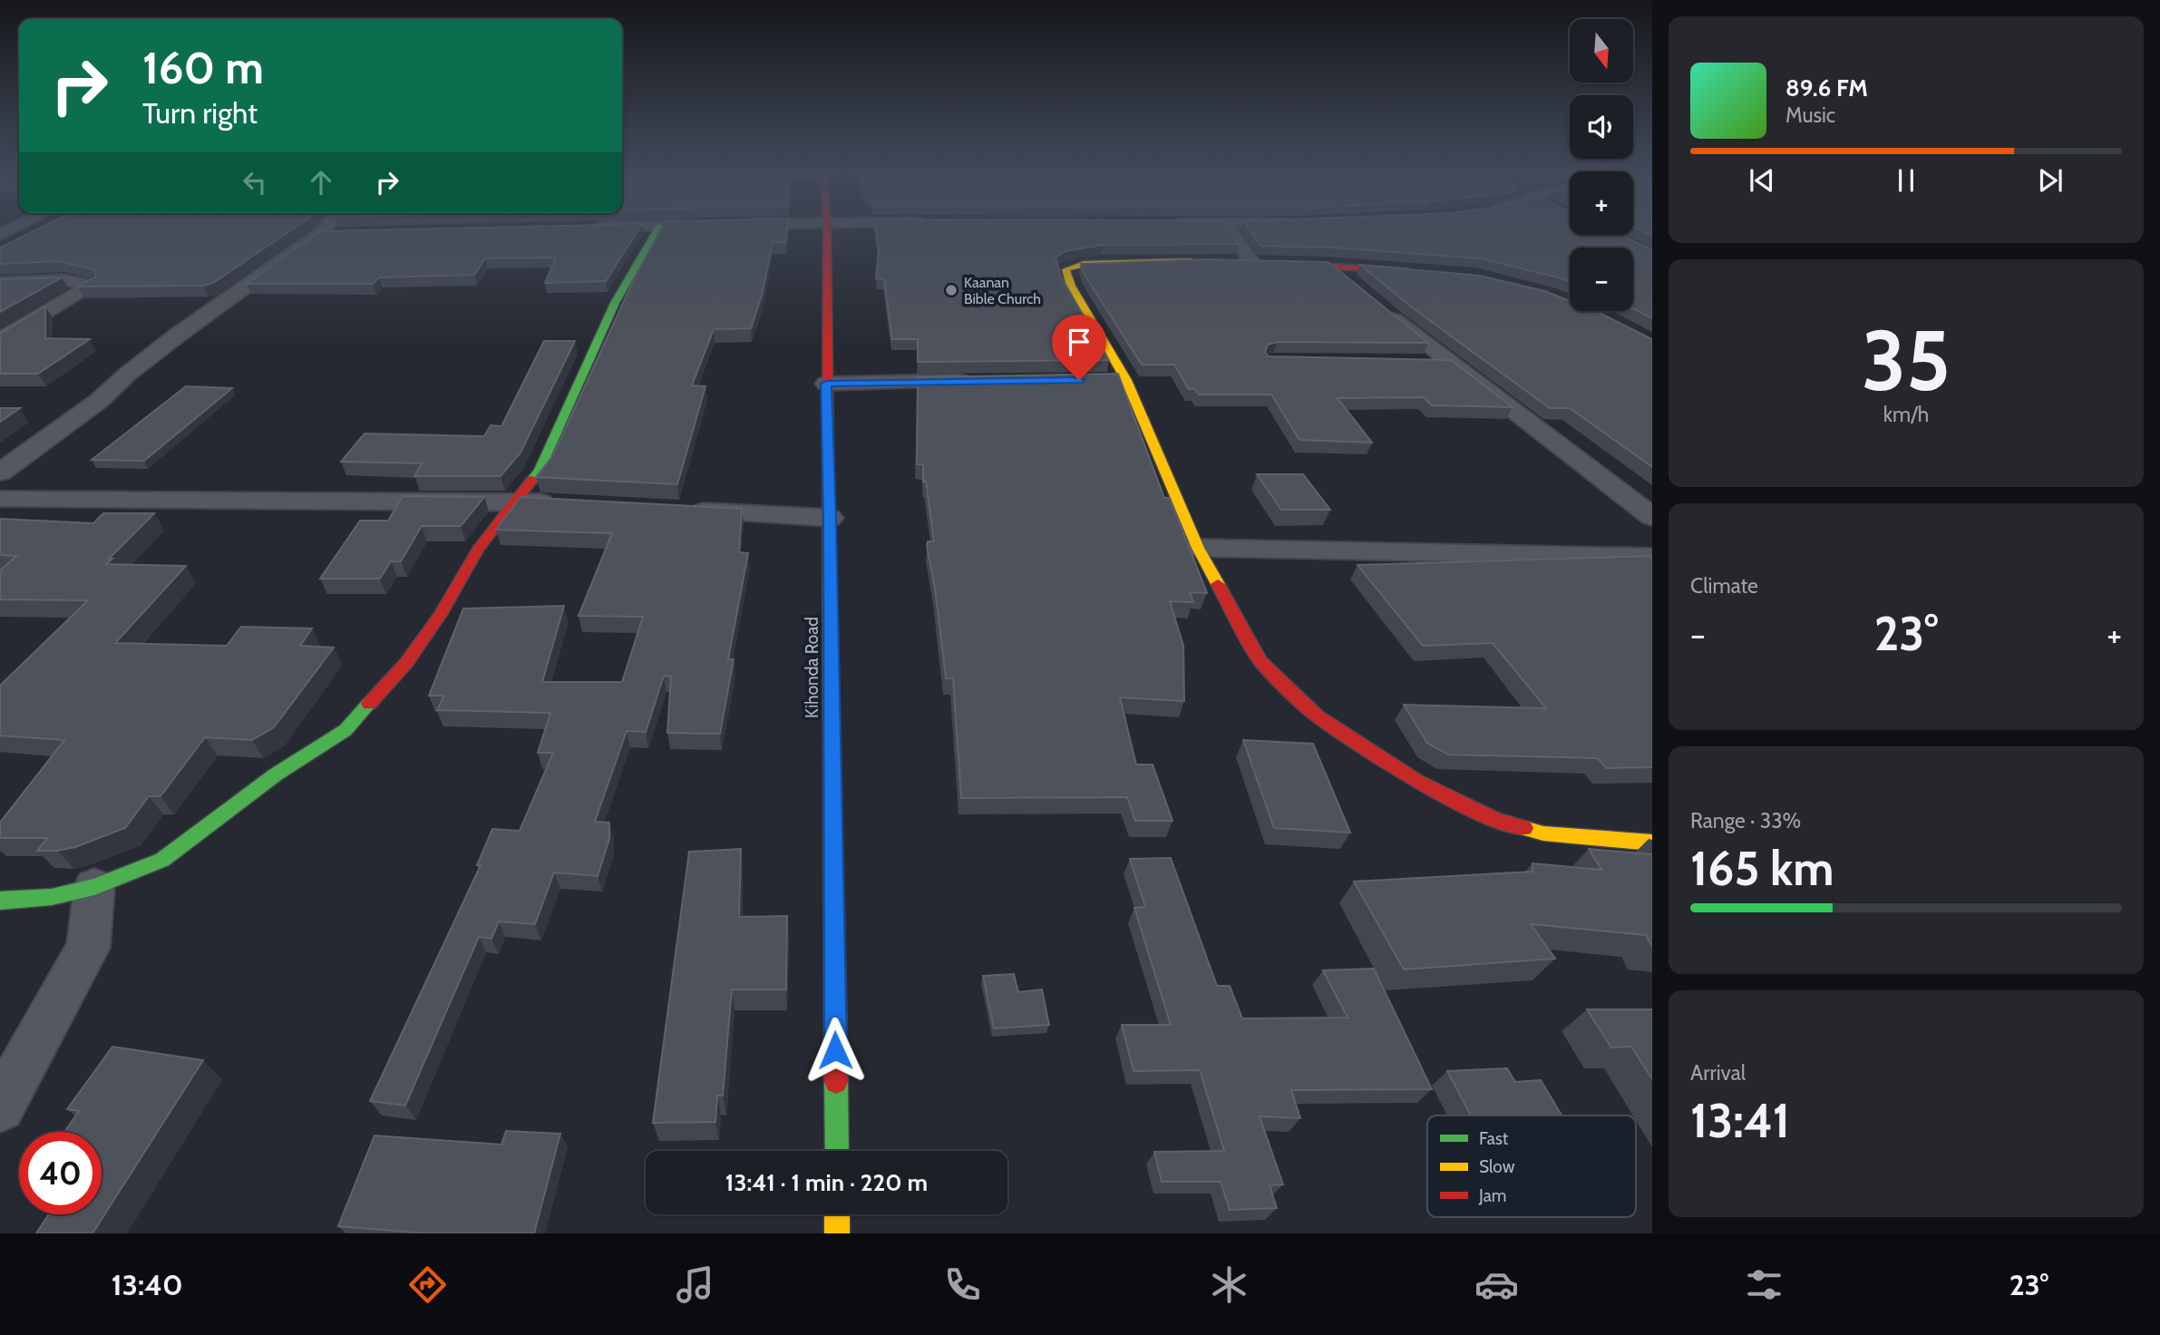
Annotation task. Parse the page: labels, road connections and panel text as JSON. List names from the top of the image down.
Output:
{
  "streets": {
    "street": ["Kihonda Road"]
  },
  "places": ["Kaanan Bible Church"],
  "legend": ["Fast", "Slow", "Jam"],
  "north": "bottom",
  "page": {
    "map_buttons": ["+", "−"],
    "turn": ["160 m", "Turn right"],
    "song": ["89.6 FM", "Music"],
    "tile": [
      ["35", "km/h"],
      "Climate",
      ["Range · 33%", "165 km"],
      ["Arrival", "13:41"]
    ],
    "heat": ["−", "23°", "+"],
    "limit": "40",
    "trip": "13:41 · 1 min · 220 m",
    "tabs": ["13:40", "23°"]
  }
}
